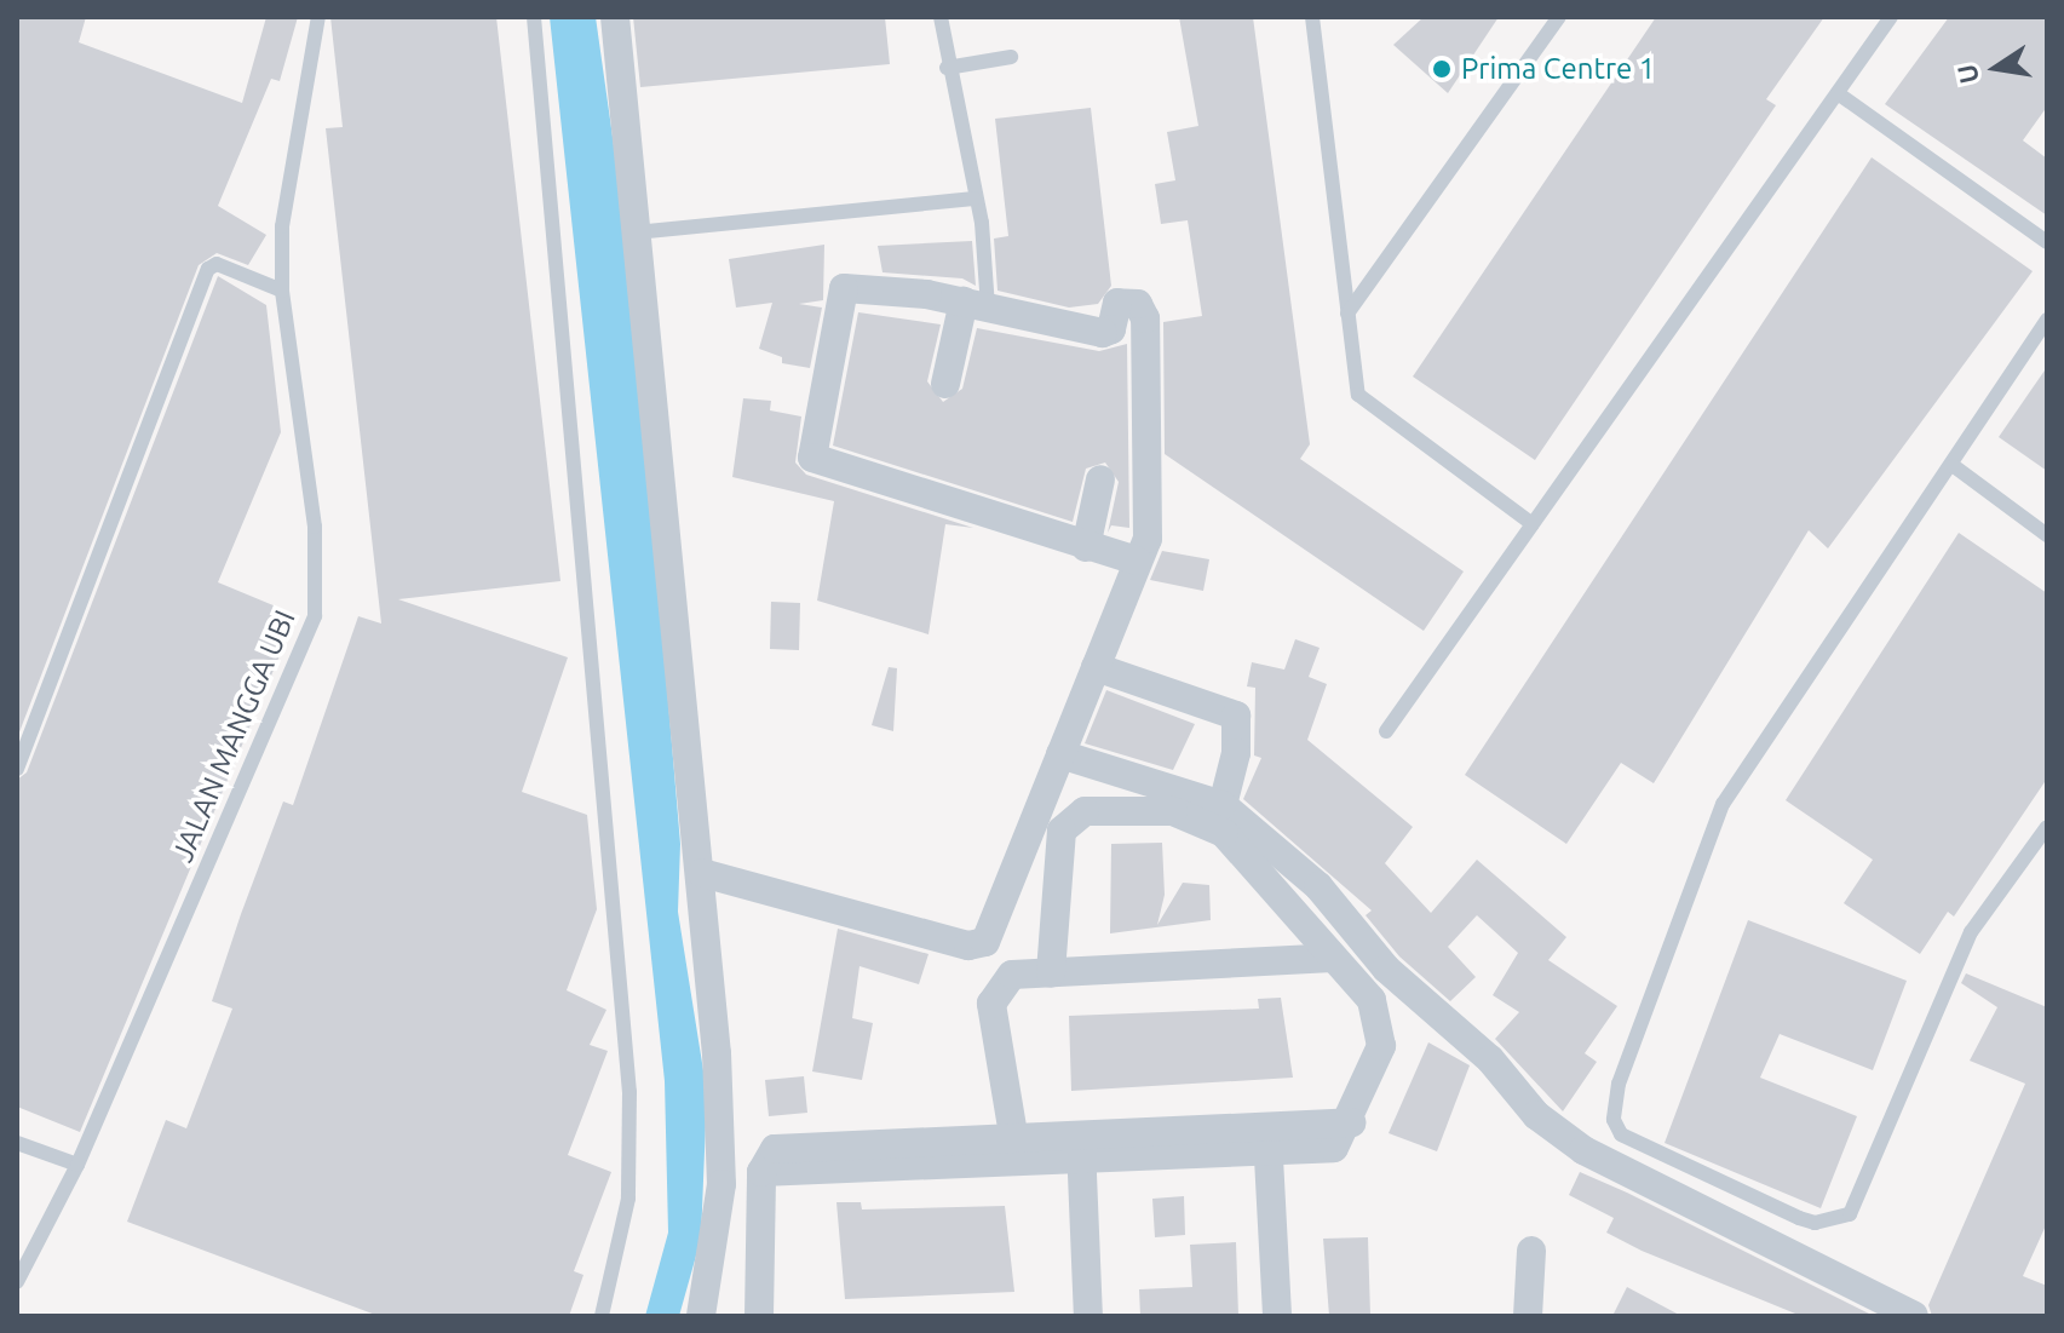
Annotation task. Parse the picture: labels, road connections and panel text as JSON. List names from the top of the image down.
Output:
{
  "streets": {
    "lane": ["JALAN MANGGA UBI"]
  },
  "places": ["Prima Centre 1"],
  "north": "left"
}
